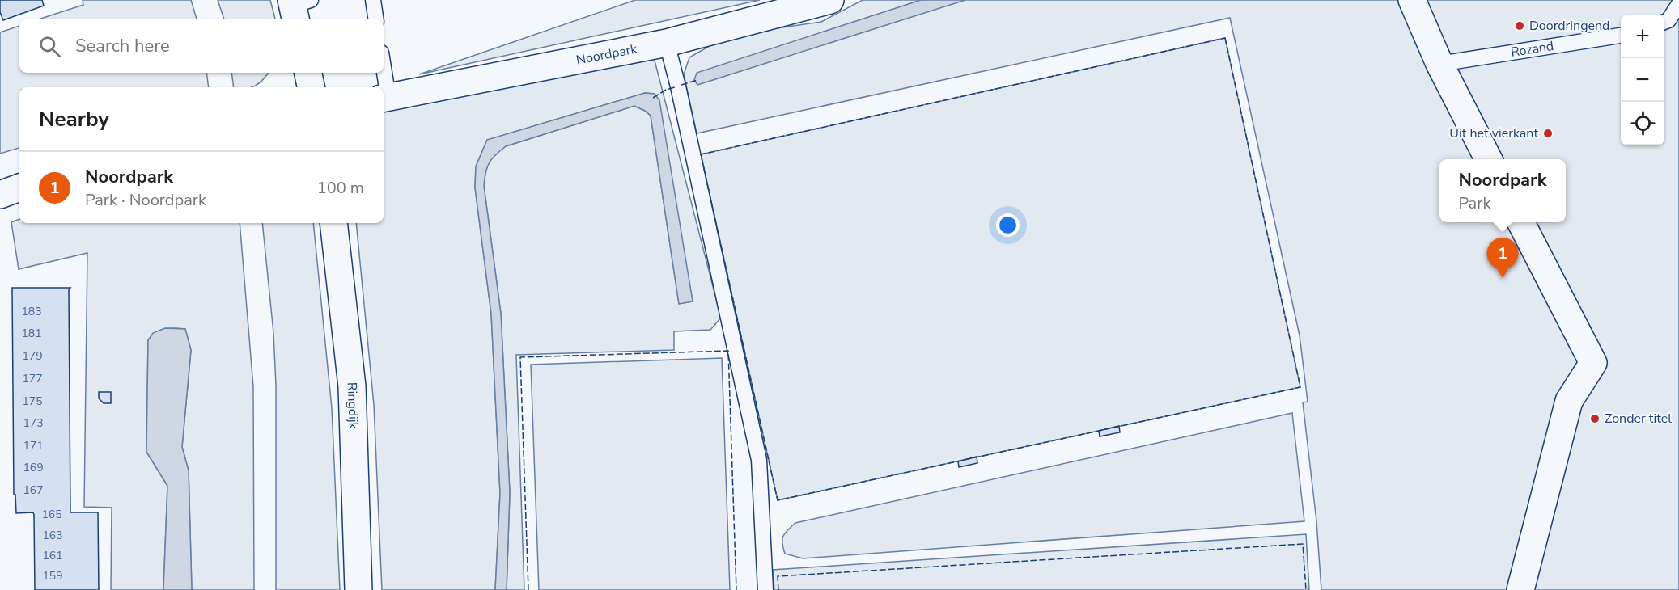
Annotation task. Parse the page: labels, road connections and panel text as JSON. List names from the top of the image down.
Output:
{
  "streets": {
    "street": ["Noordpark", "Ringdijk"],
    "lane": ["Rozand"]
  },
  "places": ["Doordringend", "Uit het vierkant", "Zonder titel"],
  "house_numbers": [
    "183",
    "181",
    "179",
    "177",
    "175",
    "173",
    "171",
    "169",
    "167",
    "165",
    "163",
    "161",
    "159"
  ],
  "page": {
    "map_buttons": ["+", "−"],
    "search": "Search here",
    "heading": "Nearby",
    "list": [
      {
        "mark": "1",
        "name": "Noordpark",
        "note": "Park · Noordpark",
        "value": "100 m"
      }
    ],
    "popup": ["Noordpark", "Park"],
    "pins": "1"
  }
}
